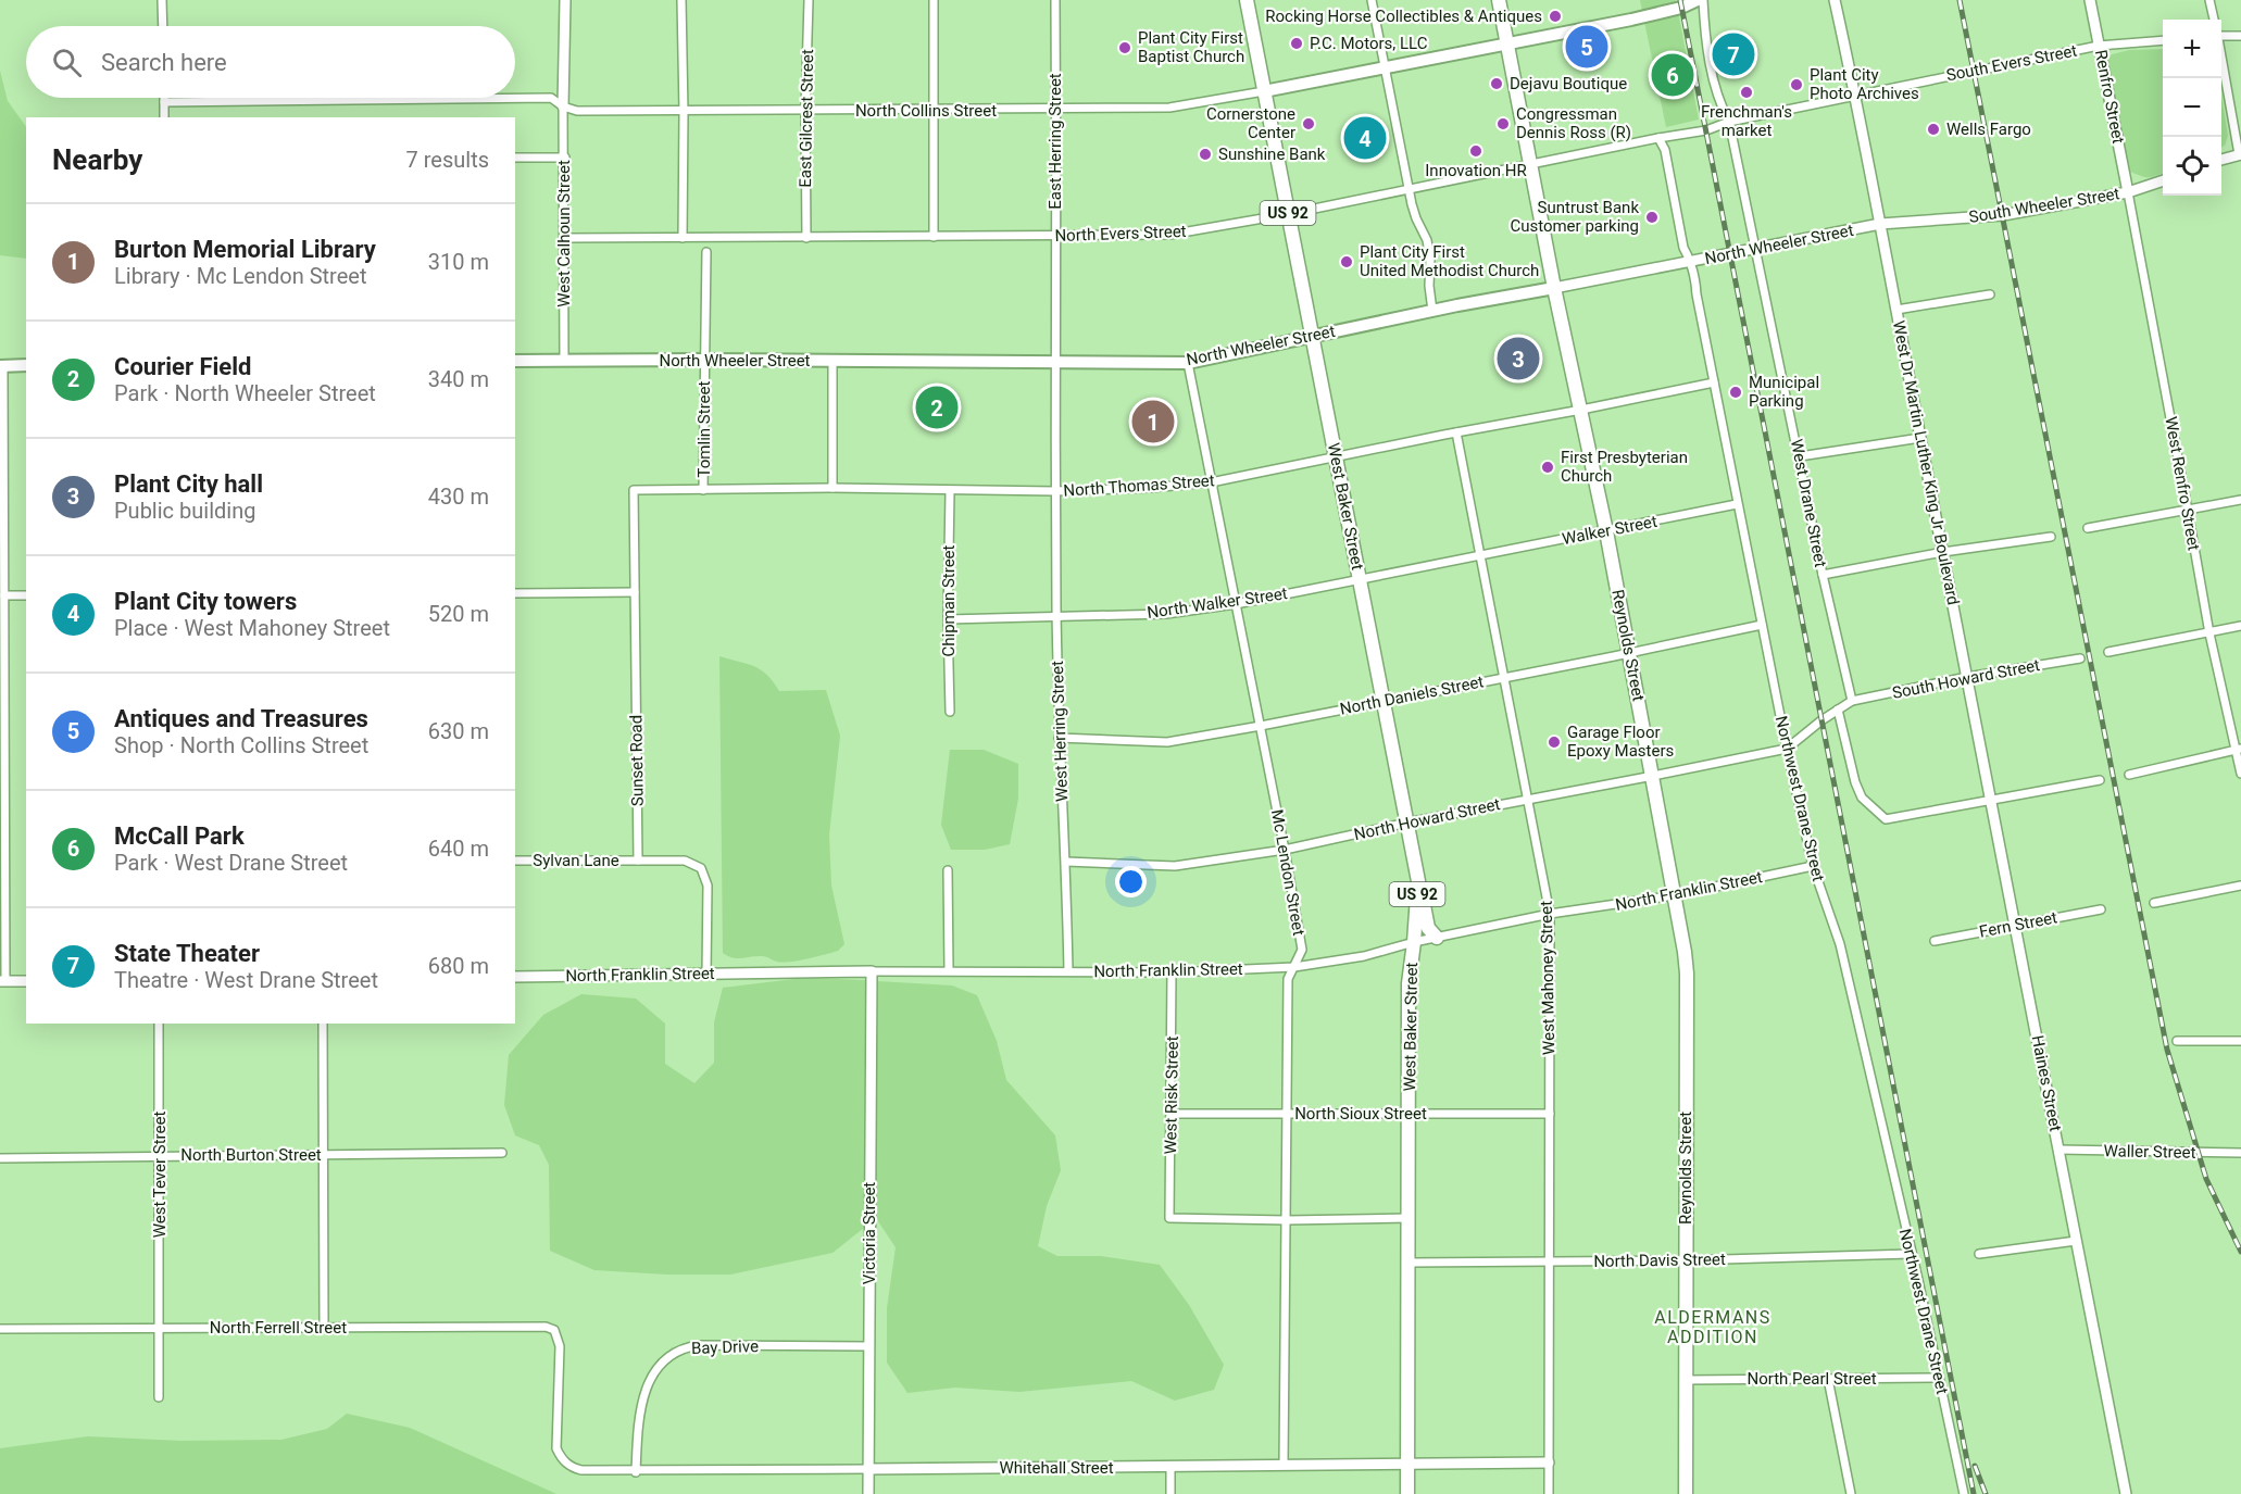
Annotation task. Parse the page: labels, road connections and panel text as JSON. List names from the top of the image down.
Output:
{
  "streets": {
    "main road": [
      "North Collins Street",
      "US 92",
      "North Wheeler Street",
      "West Baker Street",
      "Reynolds Street"
    ],
    "street": [
      "South Evers Street",
      "Renfro Street",
      "East Gilcrest Street",
      "East Herring Street",
      "South Wheeler Street",
      "West Calhoun Street",
      "North Evers Street",
      "Tomlin Street",
      "West Dr Martin Luther King Jr Boulevard",
      "West Renfro Street",
      "North Thomas Street",
      "West Drane Street",
      "Walker Street",
      "Chipman Street",
      "North Walker Street",
      "South Howard Street",
      "North Daniels Street",
      "West Herring Street",
      "Sunset Road",
      "Northwest Drane Street",
      "North Howard Street",
      "Sylvan Lane",
      "Mc Lendon Street",
      "North Franklin Street",
      "Fern Street",
      "West Mahoney Street",
      "Haines Street",
      "West Risk Street",
      "North Sioux Street",
      "Waller Street",
      "North Burton Street",
      "West Tever Street",
      "Victoria Street",
      "North Davis Street",
      "North Ferrell Street",
      "Bay Drive",
      "North Pearl Street",
      "Whitehall Street"
    ]
  },
  "crossings": [
    ["South Evers Street", "Renfro Street"],
    ["South Evers Street", "North Evers Street"],
    ["South Evers Street", "West Dr Martin Luther King Jr Boulevard"],
    ["South Evers Street", "West Drane Street"],
    ["Renfro Street", "South Wheeler Street"],
    ["Renfro Street", "West Renfro Street"],
    ["North Collins Street", "East Gilcrest Street"],
    ["North Collins Street", "East Herring Street"],
    ["North Collins Street", "US 92"],
    ["North Collins Street", "West Calhoun Street"],
    ["North Collins Street", "West Drane Street"],
    ["North Collins Street", "Reynolds Street"],
    ["East Gilcrest Street", "North Evers Street"],
    ["East Herring Street", "North Evers Street"],
    ["East Herring Street", "North Wheeler Street"],
    ["East Herring Street", "North Thomas Street"],
    ["East Herring Street", "West Herring Street"],
    ["South Wheeler Street", "North Wheeler Street"],
    ["South Wheeler Street", "West Dr Martin Luther King Jr Boulevard"],
    ["South Wheeler Street", "West Renfro Street"],
    ["US 92", "North Evers Street"],
    ["US 92", "North Wheeler Street"],
    ["US 92", "West Baker Street"],
    ["US 92", "North Franklin Street"],
    ["West Calhoun Street", "North Evers Street"],
    ["West Calhoun Street", "North Wheeler Street"],
    ["North Evers Street", "Reynolds Street"],
    ["North Evers Street", "Northwest Drane Street"],
    ["North Wheeler Street", "Tomlin Street"],
    ["North Wheeler Street", "West Dr Martin Luther King Jr Boulevard"],
    ["North Wheeler Street", "West Drane Street"],
    ["North Wheeler Street", "West Baker Street"],
    ["North Wheeler Street", "Reynolds Street"],
    ["North Wheeler Street", "Northwest Drane Street"],
    ["North Wheeler Street", "Mc Lendon Street"],
    ["Tomlin Street", "North Thomas Street"],
    ["West Dr Martin Luther King Jr Boulevard", "South Howard Street"],
    ["West Dr Martin Luther King Jr Boulevard", "Fern Street"],
    ["West Dr Martin Luther King Jr Boulevard", "Haines Street"],
    ["North Thomas Street", "West Baker Street"],
    ["North Thomas Street", "Chipman Street"],
    ["North Thomas Street", "Reynolds Street"],
    ["North Thomas Street", "West Herring Street"],
    ["North Thomas Street", "Sunset Road"],
    ["North Thomas Street", "Northwest Drane Street"],
    ["North Thomas Street", "Mc Lendon Street"],
    ["North Thomas Street", "West Mahoney Street"],
    ["West Drane Street", "South Howard Street"],
    ["West Baker Street", "North Walker Street"],
    ["West Baker Street", "North Daniels Street"],
    ["West Baker Street", "North Howard Street"],
    ["West Baker Street", "North Franklin Street"],
    ["West Baker Street", "North Sioux Street"],
    ["West Baker Street", "North Davis Street"],
    ["West Baker Street", "Whitehall Street"],
    ["Walker Street", "North Walker Street"],
    ["Walker Street", "Reynolds Street"],
    ["Walker Street", "Northwest Drane Street"],
    ["Walker Street", "West Mahoney Street"],
    ["Chipman Street", "North Walker Street"],
    ["North Walker Street", "West Herring Street"],
    ["North Walker Street", "Mc Lendon Street"],
    ["North Walker Street", "West Mahoney Street"],
    ["Reynolds Street", "North Daniels Street"],
    ["Reynolds Street", "North Howard Street"],
    ["Reynolds Street", "North Franklin Street"],
    ["Reynolds Street", "North Davis Street"],
    ["Reynolds Street", "North Pearl Street"],
    ["South Howard Street", "Northwest Drane Street"],
    ["South Howard Street", "North Howard Street"],
    ["North Daniels Street", "West Herring Street"],
    ["North Daniels Street", "Northwest Drane Street"],
    ["North Daniels Street", "Mc Lendon Street"],
    ["North Daniels Street", "West Mahoney Street"],
    ["West Herring Street", "North Howard Street"],
    ["West Herring Street", "North Franklin Street"],
    ["Sunset Road", "Sylvan Lane"],
    ["Northwest Drane Street", "North Howard Street"],
    ["Northwest Drane Street", "North Franklin Street"],
    ["Northwest Drane Street", "North Davis Street"],
    ["Northwest Drane Street", "North Pearl Street"],
    ["North Howard Street", "Mc Lendon Street"],
    ["North Howard Street", "West Mahoney Street"],
    ["Mc Lendon Street", "North Franklin Street"],
    ["Mc Lendon Street", "West Risk Street"],
    ["Mc Lendon Street", "North Sioux Street"],
    ["Mc Lendon Street", "Whitehall Street"],
    ["North Franklin Street", "West Mahoney Street"],
    ["North Franklin Street", "West Risk Street"],
    ["North Franklin Street", "Victoria Street"],
    ["Fern Street", "Haines Street"],
    ["West Mahoney Street", "North Sioux Street"],
    ["West Mahoney Street", "North Davis Street"],
    ["West Mahoney Street", "Whitehall Street"],
    ["Haines Street", "Waller Street"],
    ["West Risk Street", "North Sioux Street"],
    ["North Burton Street", "West Tever Street"],
    ["West Tever Street", "North Ferrell Street"],
    ["Victoria Street", "Bay Drive"],
    ["Victoria Street", "Whitehall Street"],
    ["North Ferrell Street", "Whitehall Street"],
    ["Bay Drive", "Whitehall Street"]
  ],
  "districts": ["ALDERMANS ADDITION"],
  "places": [
    "Rocking Horse Collectibles & Antiques",
    "P.C. Motors, LLC",
    "Plant City First Baptist Church",
    "Dejavu Boutique",
    "Plant City Photo Archives",
    "Frenchman's market",
    "Cornerstone Center",
    "Congressman Dennis Ross (R)",
    "Wells Fargo",
    "Innovation HR",
    "Sunshine Bank",
    "Suntrust Bank Customer parking",
    "Plant City First United Methodist Church",
    "Municipal Parking",
    "First Presbyterian Church",
    "Garage Floor Epoxy Masters"
  ],
  "page": {
    "map_buttons": ["+", "−"],
    "pins": [
      "5",
      "7",
      "6",
      "4",
      "3",
      "2",
      "1"
    ],
    "search": "Search here",
    "heading": ["Nearby", "7 results"],
    "list": [
      {
        "mark": "1",
        "name": "Burton Memorial Library",
        "note": "Library · Mc Lendon Street",
        "value": "310 m"
      },
      {
        "mark": "2",
        "name": "Courier Field",
        "note": "Park · North Wheeler Street",
        "value": "340 m"
      },
      {
        "mark": "3",
        "name": "Plant City hall",
        "note": "Public building",
        "value": "430 m"
      },
      {
        "mark": "4",
        "name": "Plant City towers",
        "note": "Place · West Mahoney Street",
        "value": "520 m"
      },
      {
        "mark": "5",
        "name": "Antiques and Treasures",
        "note": "Shop · North Collins Street",
        "value": "630 m"
      },
      {
        "mark": "6",
        "name": "McCall Park",
        "note": "Park · West Drane Street",
        "value": "640 m"
      },
      {
        "mark": "7",
        "name": "State Theater",
        "note": "Theatre · West Drane Street",
        "value": "680 m"
      }
    ]
  }
}
